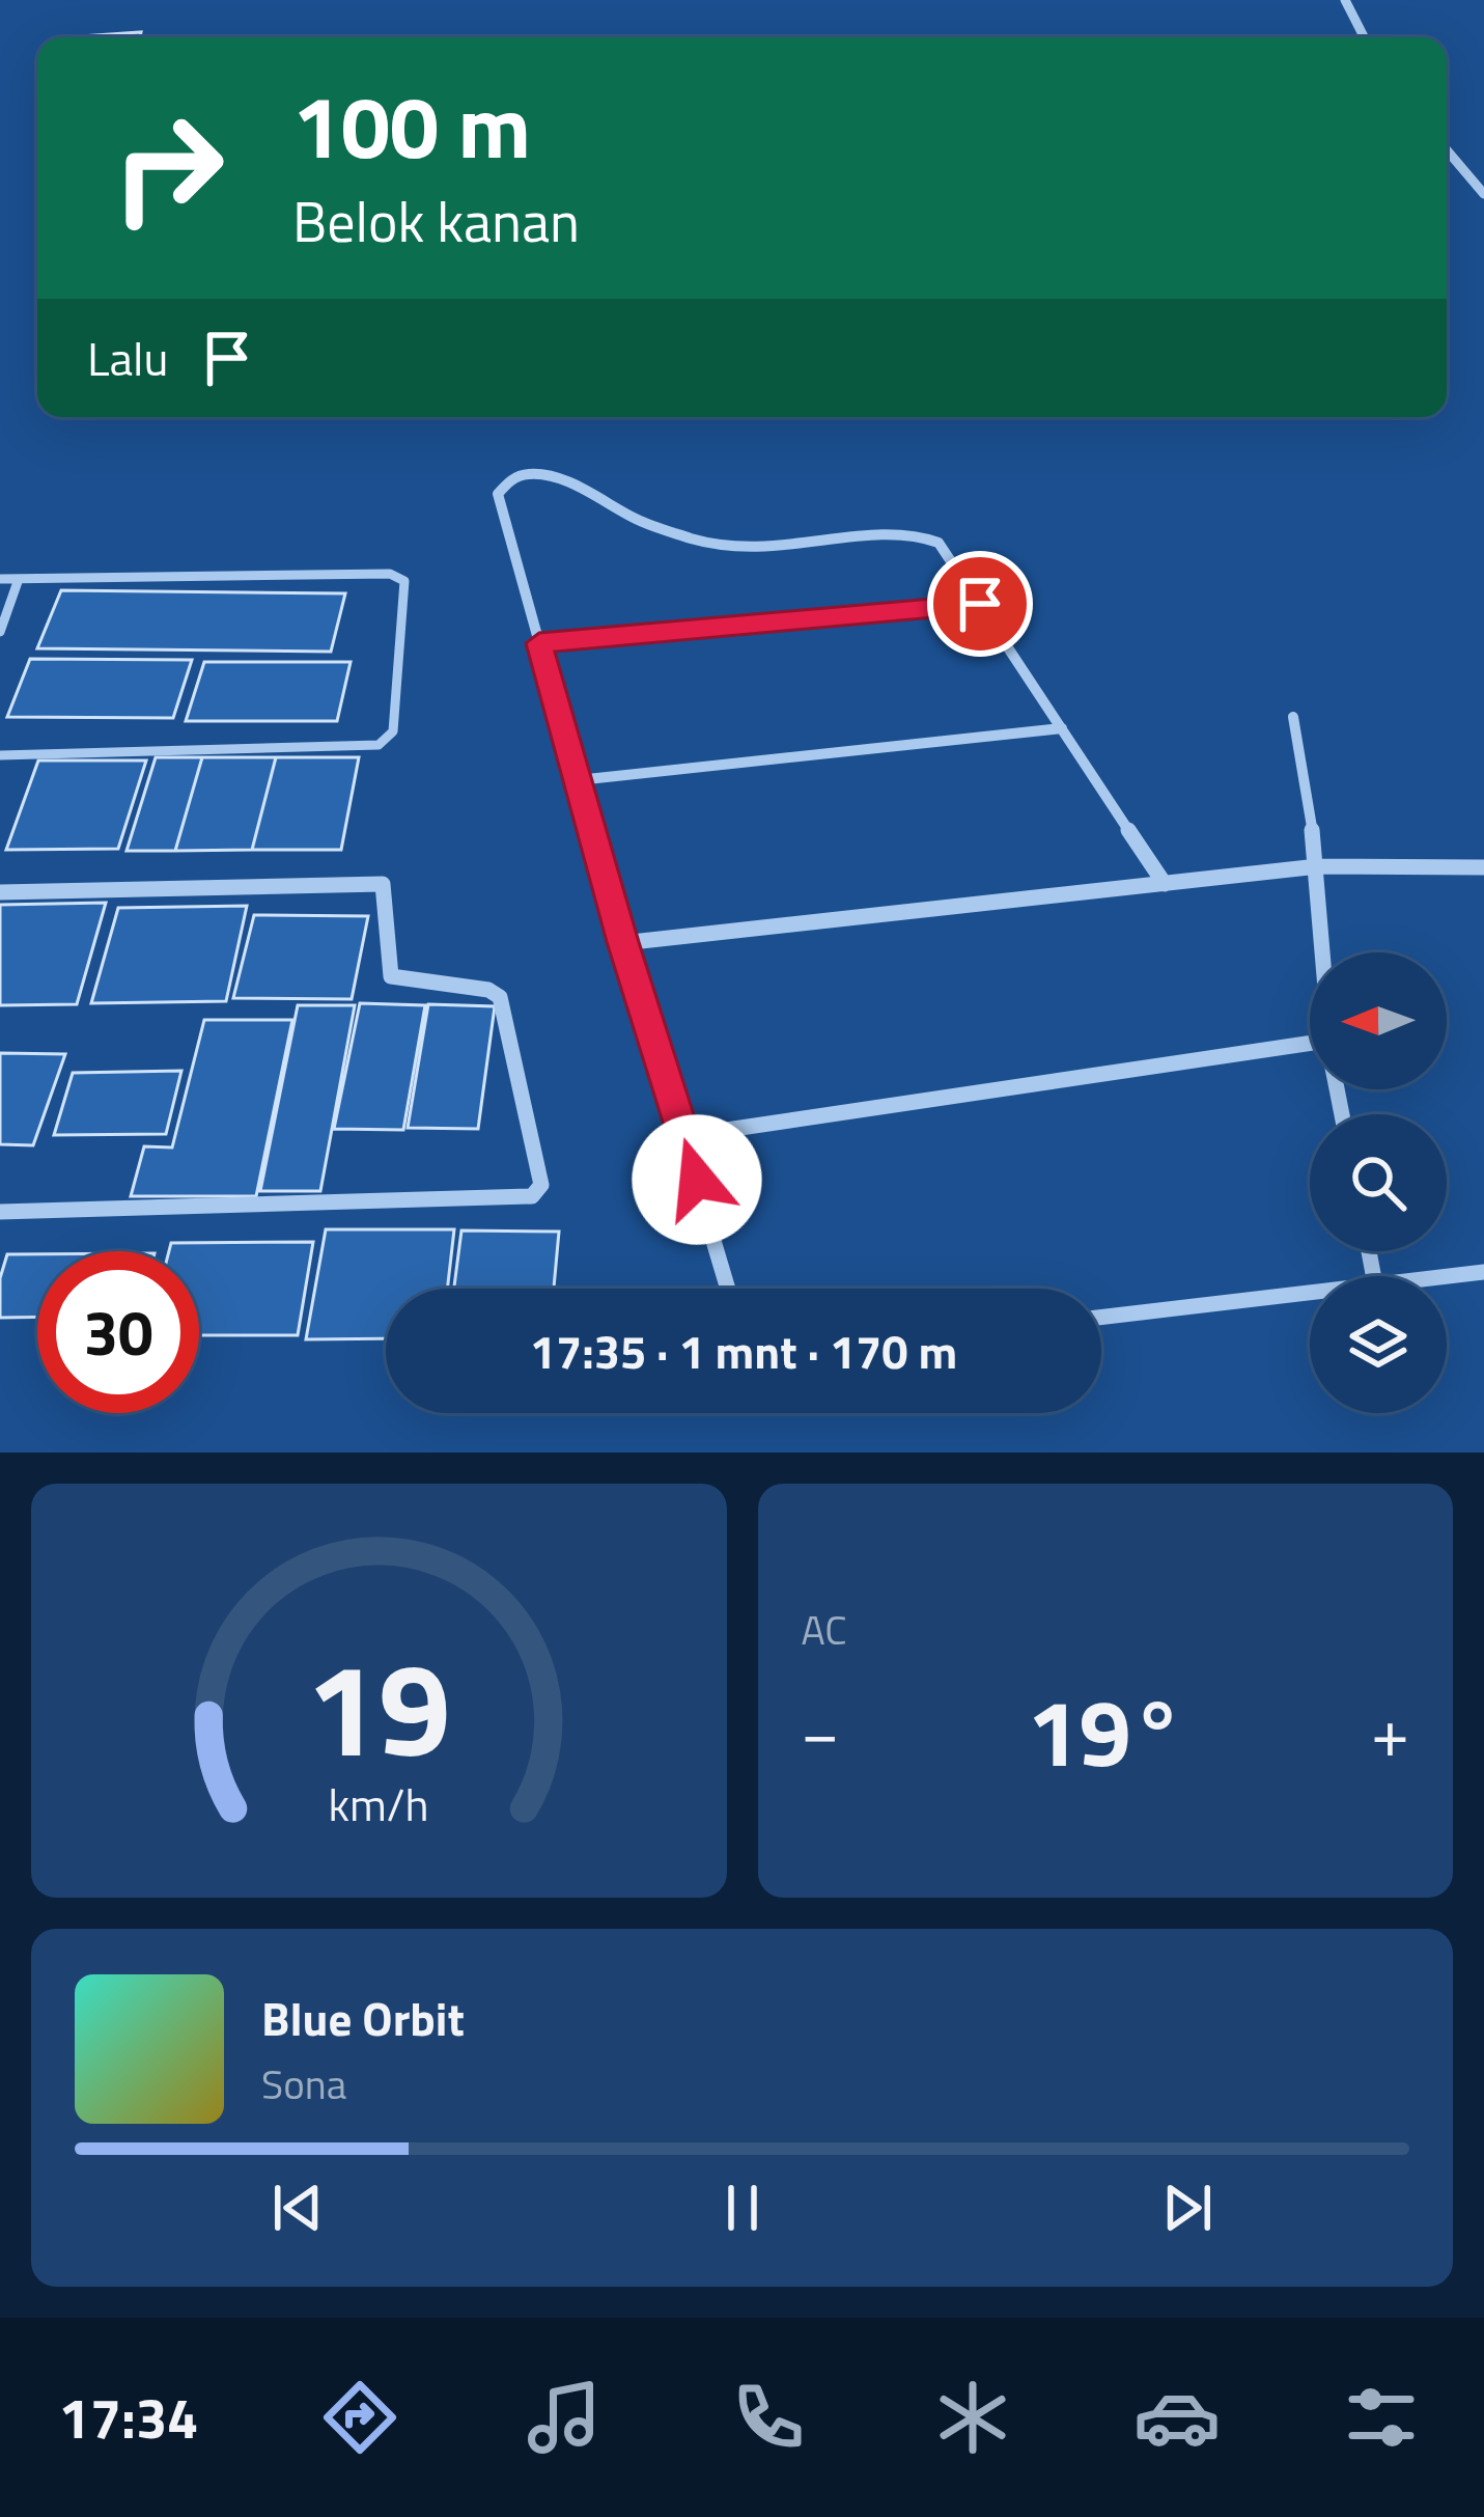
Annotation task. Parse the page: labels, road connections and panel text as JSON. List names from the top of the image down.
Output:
{
  "north": "left",
  "page": {
    "turn": ["100 m", "Belok kanan"],
    "then": "Lalu",
    "limit": "30",
    "trip": "17:35 · 1 mnt · 170 m",
    "tile": "AC",
    "heat": ["−", "19°", "+"],
    "song": ["Blue Orbit", "Sona"],
    "tabs": "17:34",
    "gauge": ["19", "km/h"]
  }
}
